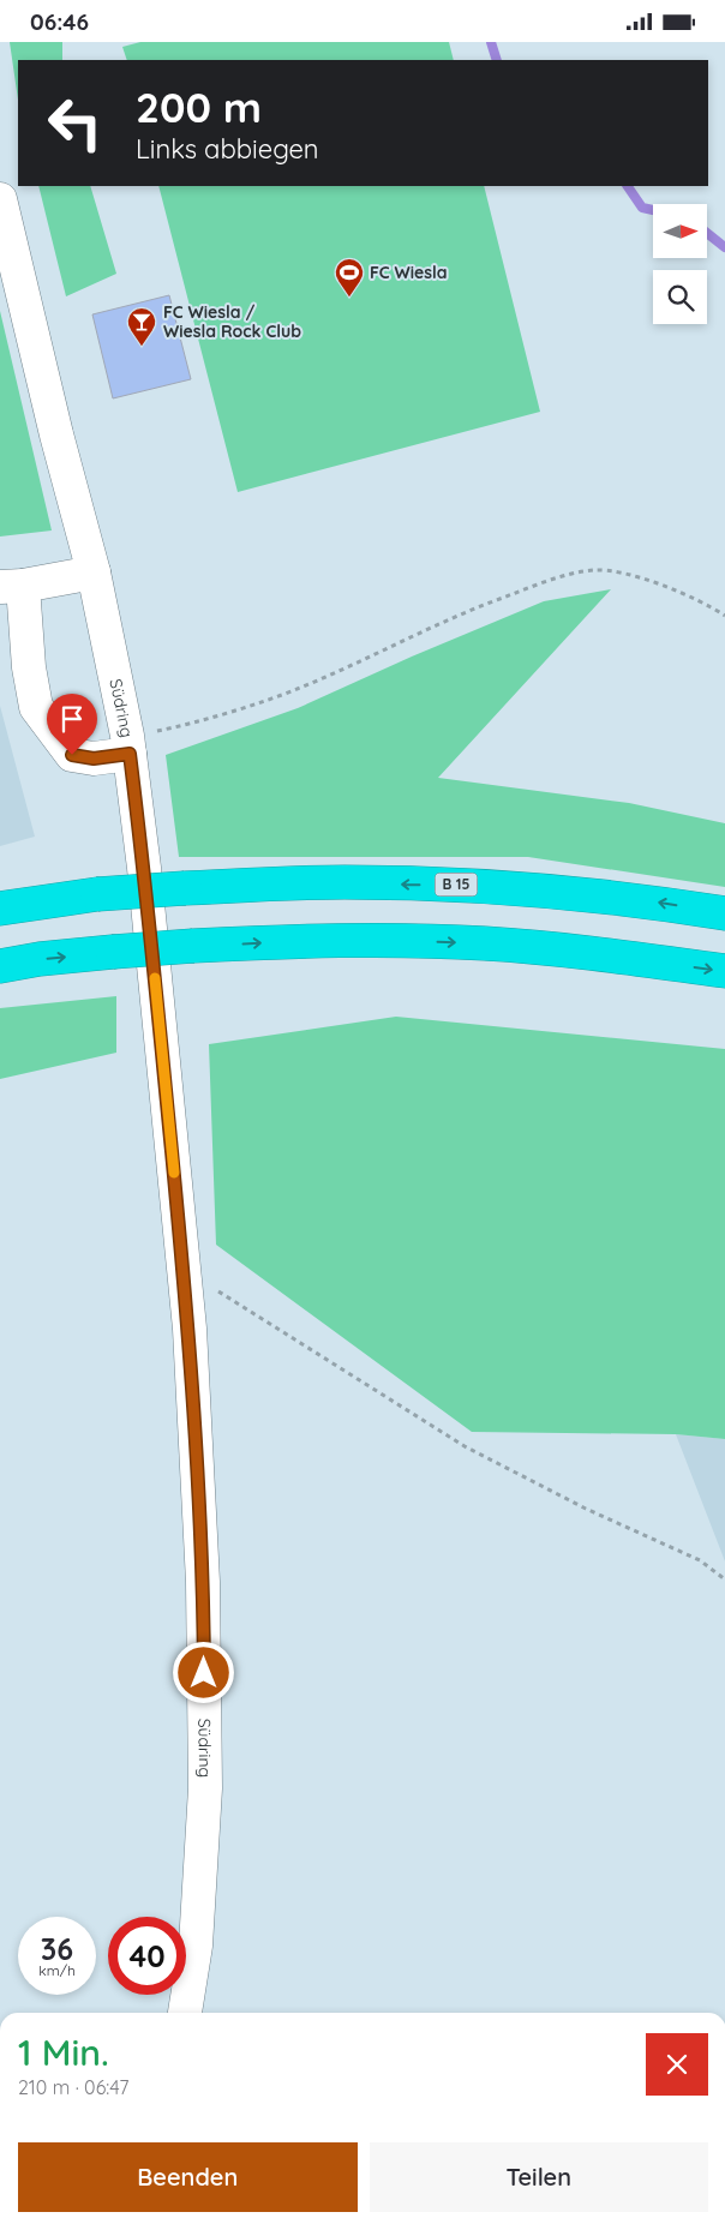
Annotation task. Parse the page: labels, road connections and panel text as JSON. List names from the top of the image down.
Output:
{
  "streets": {
    "highway": ["B 15"],
    "street": ["Südring"]
  },
  "places": {
    "sports": ["FC Wiesla"],
    "bar": ["FC Wiesla / Wiesla Rock Club"]
  },
  "north": "right",
  "page": {
    "status": "06:46",
    "turn": ["200 m", "Links abbiegen"],
    "speed": "36 km/h",
    "limit": "40",
    "heading": ["1 Min.", "210 m · 06:47"],
    "buttons": ["Beenden", "Teilen"]
  }
}
